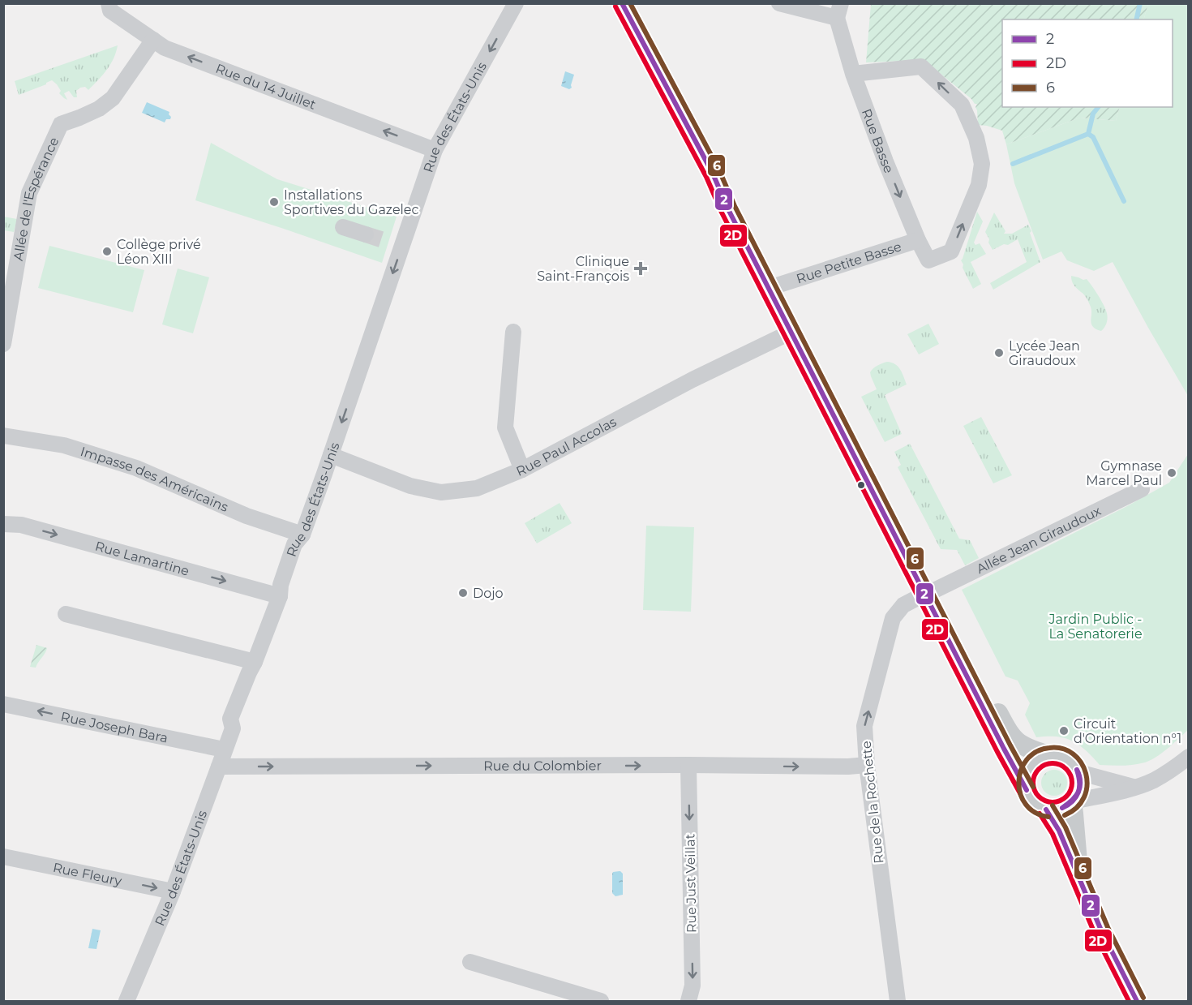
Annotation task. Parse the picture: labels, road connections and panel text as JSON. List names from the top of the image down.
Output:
{
  "streets": {
    "street": [
      "Rue du 14 Juillet",
      "Rue des États-Unis",
      "Rue Basse",
      "Allée de l'Espérance",
      "Rue Petite Basse",
      "Rue Paul Accolas",
      "Impasse des Américains",
      "Allée Jean Giraudoux",
      "Rue Lamartine",
      "Rue Joseph Bara",
      "Rue du Colombier",
      "Rue de la Rochette",
      "Rue Fleury",
      "Rue Just Veillat"
    ]
  },
  "crossings": [
    ["Rue du 14 Juillet", "Rue des États-Unis"],
    ["Rue du 14 Juillet", "Allée de l'Espérance"],
    ["Rue des États-Unis", "Rue Paul Accolas"],
    ["Rue des États-Unis", "Impasse des Américains"],
    ["Rue des États-Unis", "Rue Lamartine"],
    ["Rue des États-Unis", "Rue Joseph Bara"],
    ["Rue des États-Unis", "Rue du Colombier"],
    ["Rue des États-Unis", "Rue Fleury"],
    ["Rue Basse", "Rue Petite Basse"],
    ["Allée Jean Giraudoux", "Rue de la Rochette"],
    ["Rue du Colombier", "Rue de la Rochette"],
    ["Rue du Colombier", "Rue Just Veillat"]
  ],
  "one_way": [
    "Rue du 14 Juillet",
    "Rue des États-Unis",
    "Rue du Colombier",
    "Rue de la Rochette",
    "Rue Fleury",
    "Rue Just Veillat"
  ],
  "parks": ["Jardin Public - La Senatorerie"],
  "places": {
    "other": [
      "Installations Sportives du Gazelec",
      "Collège privé Léon XIII",
      "Lycée Jean Giraudoux",
      "Gymnase Marcel Paul",
      "Dojo",
      "Circuit d'Orientation n°1"
    ],
    "health": ["Clinique Saint-François"]
  },
  "lines": ["transit line 2", "transit line 6", "transit line 2D"],
  "legend": ["2", "2D", "6"]
}
